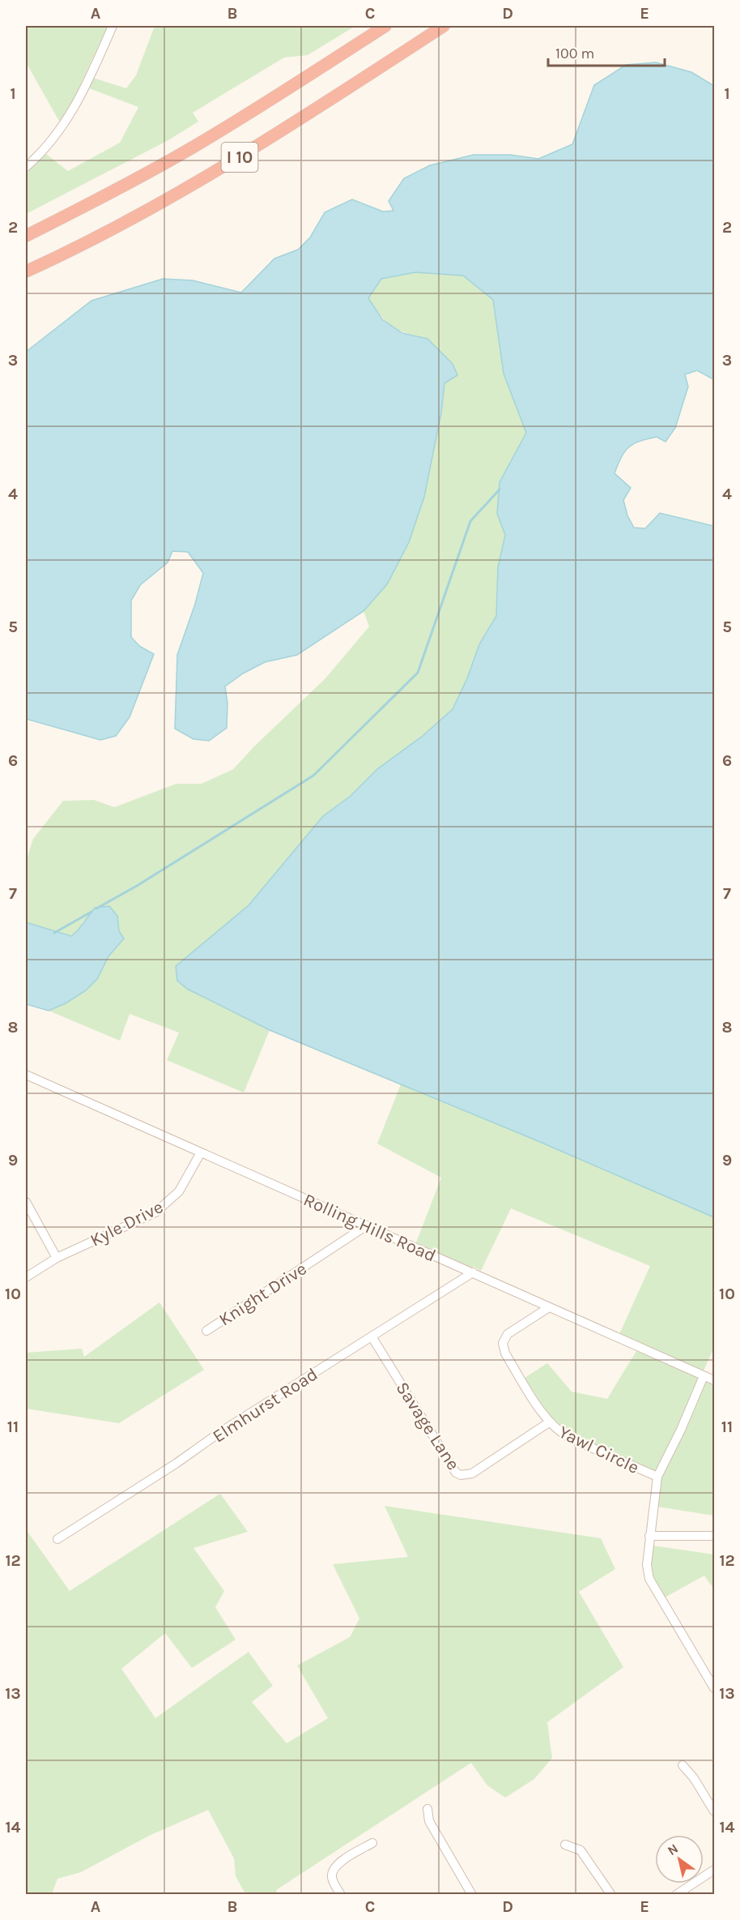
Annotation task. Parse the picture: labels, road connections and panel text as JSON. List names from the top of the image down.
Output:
{
  "streets": {
    "highway": ["I 10"],
    "street": [
      "Kyle Drive",
      "Rolling Hills Road",
      "Knight Drive",
      "Elmhurst Road",
      "Savage Lane",
      "Yawl Circle"
    ]
  },
  "crossings": [
    ["Kyle Drive", "Rolling Hills Road"],
    ["Rolling Hills Road", "Knight Drive"],
    ["Rolling Hills Road", "Elmhurst Road"],
    ["Rolling Hills Road", "Yawl Circle"],
    ["Elmhurst Road", "Savage Lane"],
    ["Savage Lane", "Yawl Circle"]
  ],
  "scale_bar": "100 m",
  "north": "top left",
  "grid": {
    "columns": [
      "A",
      "B",
      "C",
      "D",
      "E"
    ],
    "rows": [
      "1",
      "2",
      "3",
      "4",
      "5",
      "6",
      "7",
      "8",
      "9",
      "10",
      "11",
      "12",
      "13",
      "14"
    ]
  }
}
